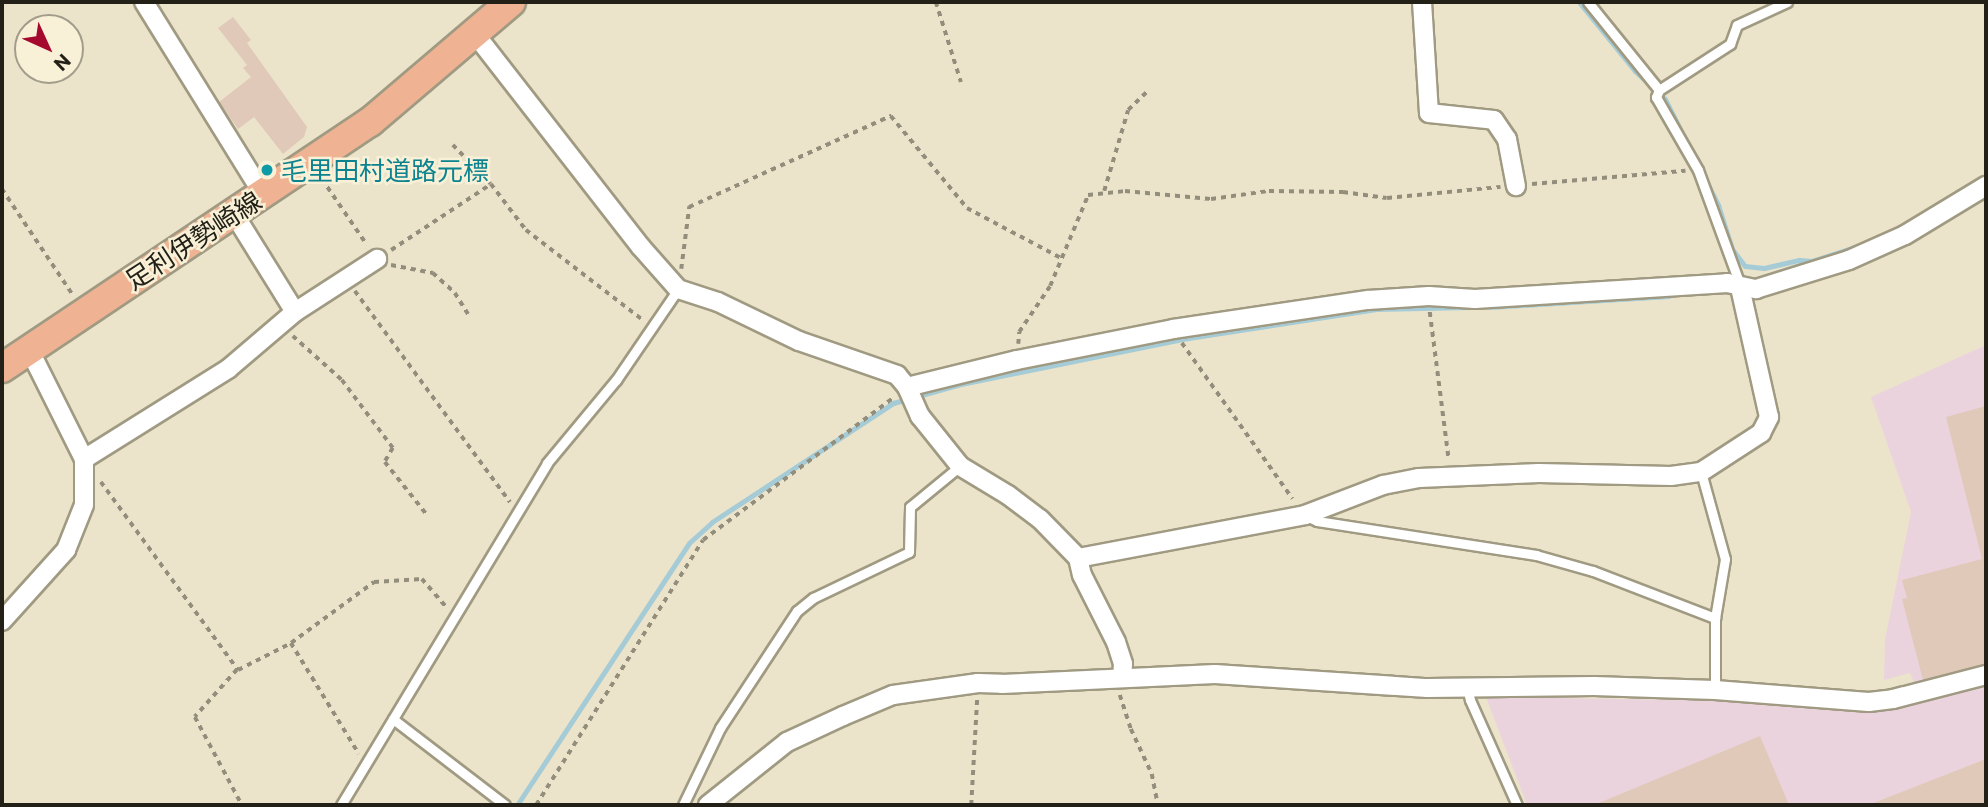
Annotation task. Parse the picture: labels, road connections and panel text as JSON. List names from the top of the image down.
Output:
{
  "streets": {
    "main road": ["足利伊勢崎線"]
  },
  "places": ["毛里田村道路元標"],
  "north": "bottom right"
}
